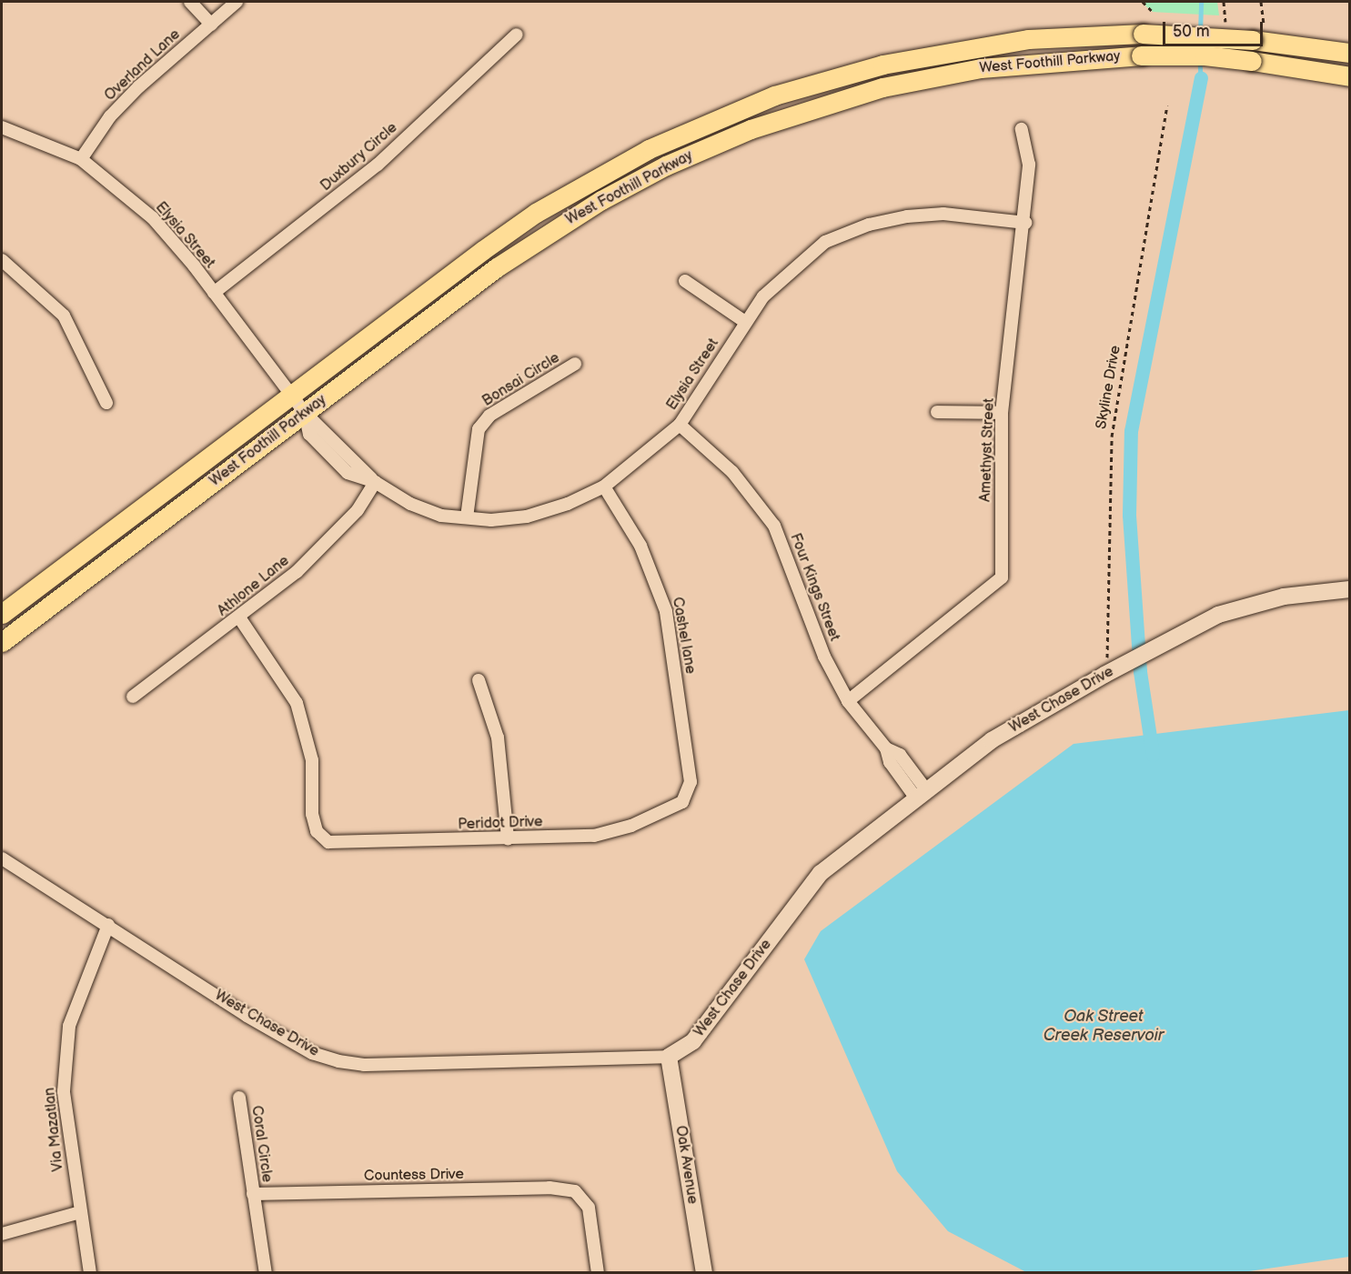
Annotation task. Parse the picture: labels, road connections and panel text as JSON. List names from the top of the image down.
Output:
{
  "streets": {
    "main road": ["West Foothill Parkway"],
    "street": [
      "Overland Lane",
      "Duxbury Circle",
      "Elysia Street",
      "Bonsai Circle",
      "Amethyst Street",
      "Athlone Lane",
      "Four Kings Street",
      "Cashel lane",
      "West Chase Drive",
      "Peridot Drive",
      "Via Mazatlan",
      "Coral Circle",
      "Oak Avenue",
      "Countess Drive"
    ],
    "path": ["Skyline Drive"]
  },
  "crossings": [
    ["West Foothill Parkway", "Elysia Street"],
    ["Overland Lane", "Elysia Street"],
    ["Duxbury Circle", "Elysia Street"],
    ["Elysia Street", "Bonsai Circle"],
    ["Elysia Street", "Amethyst Street"],
    ["Elysia Street", "Athlone Lane"],
    ["Elysia Street", "Four Kings Street"],
    ["Elysia Street", "Cashel lane"],
    ["Skyline Drive", "West Chase Drive"],
    ["Amethyst Street", "Four Kings Street"],
    ["Athlone Lane", "Peridot Drive"],
    ["Four Kings Street", "West Chase Drive"],
    ["Cashel lane", "Peridot Drive"],
    ["West Chase Drive", "Via Mazatlan"],
    ["West Chase Drive", "Oak Avenue"],
    ["Coral Circle", "Countess Drive"]
  ],
  "water": ["Oak Street Creek Reservoir"],
  "scale_bar": "50 m"
}
